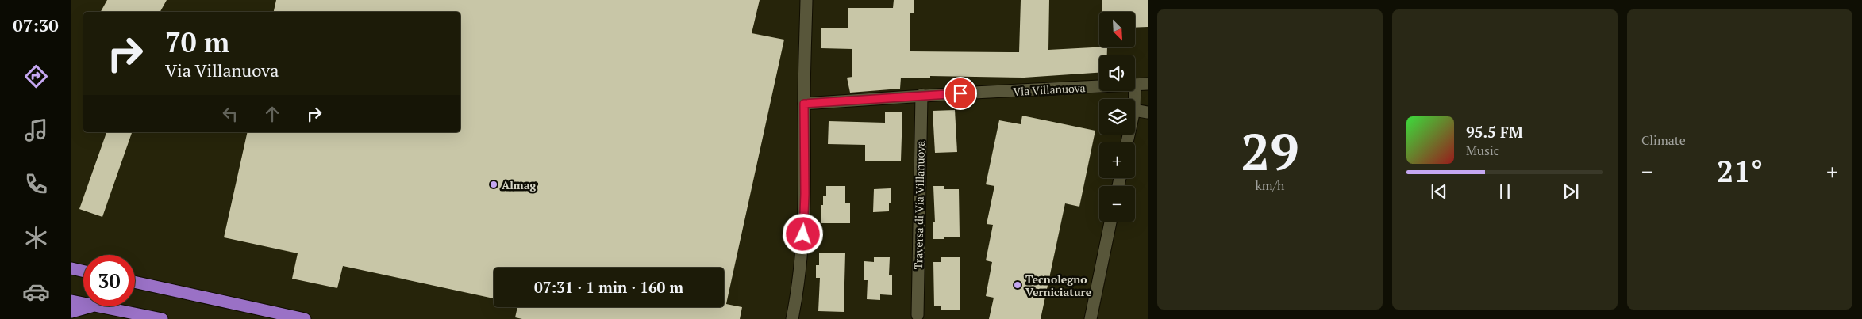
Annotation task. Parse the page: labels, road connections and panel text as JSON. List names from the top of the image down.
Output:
{
  "streets": {
    "street": ["Via Villanuova", "Traversa di Via Villanuova"]
  },
  "places": ["Almag", "Tecnolegno Verniciature"],
  "north": "bottom right",
  "page": {
    "tabs": "07:30",
    "tile": [
      ["29", "km/h"],
      "Climate"
    ],
    "map_buttons": ["+", "−"],
    "turn": ["70 m", "Via Villanuova"],
    "song": ["95.5 FM", "Music"],
    "heat": ["−", "21°", "+"],
    "limit": "30",
    "trip": "07:31 · 1 min · 160 m"
  }
}
